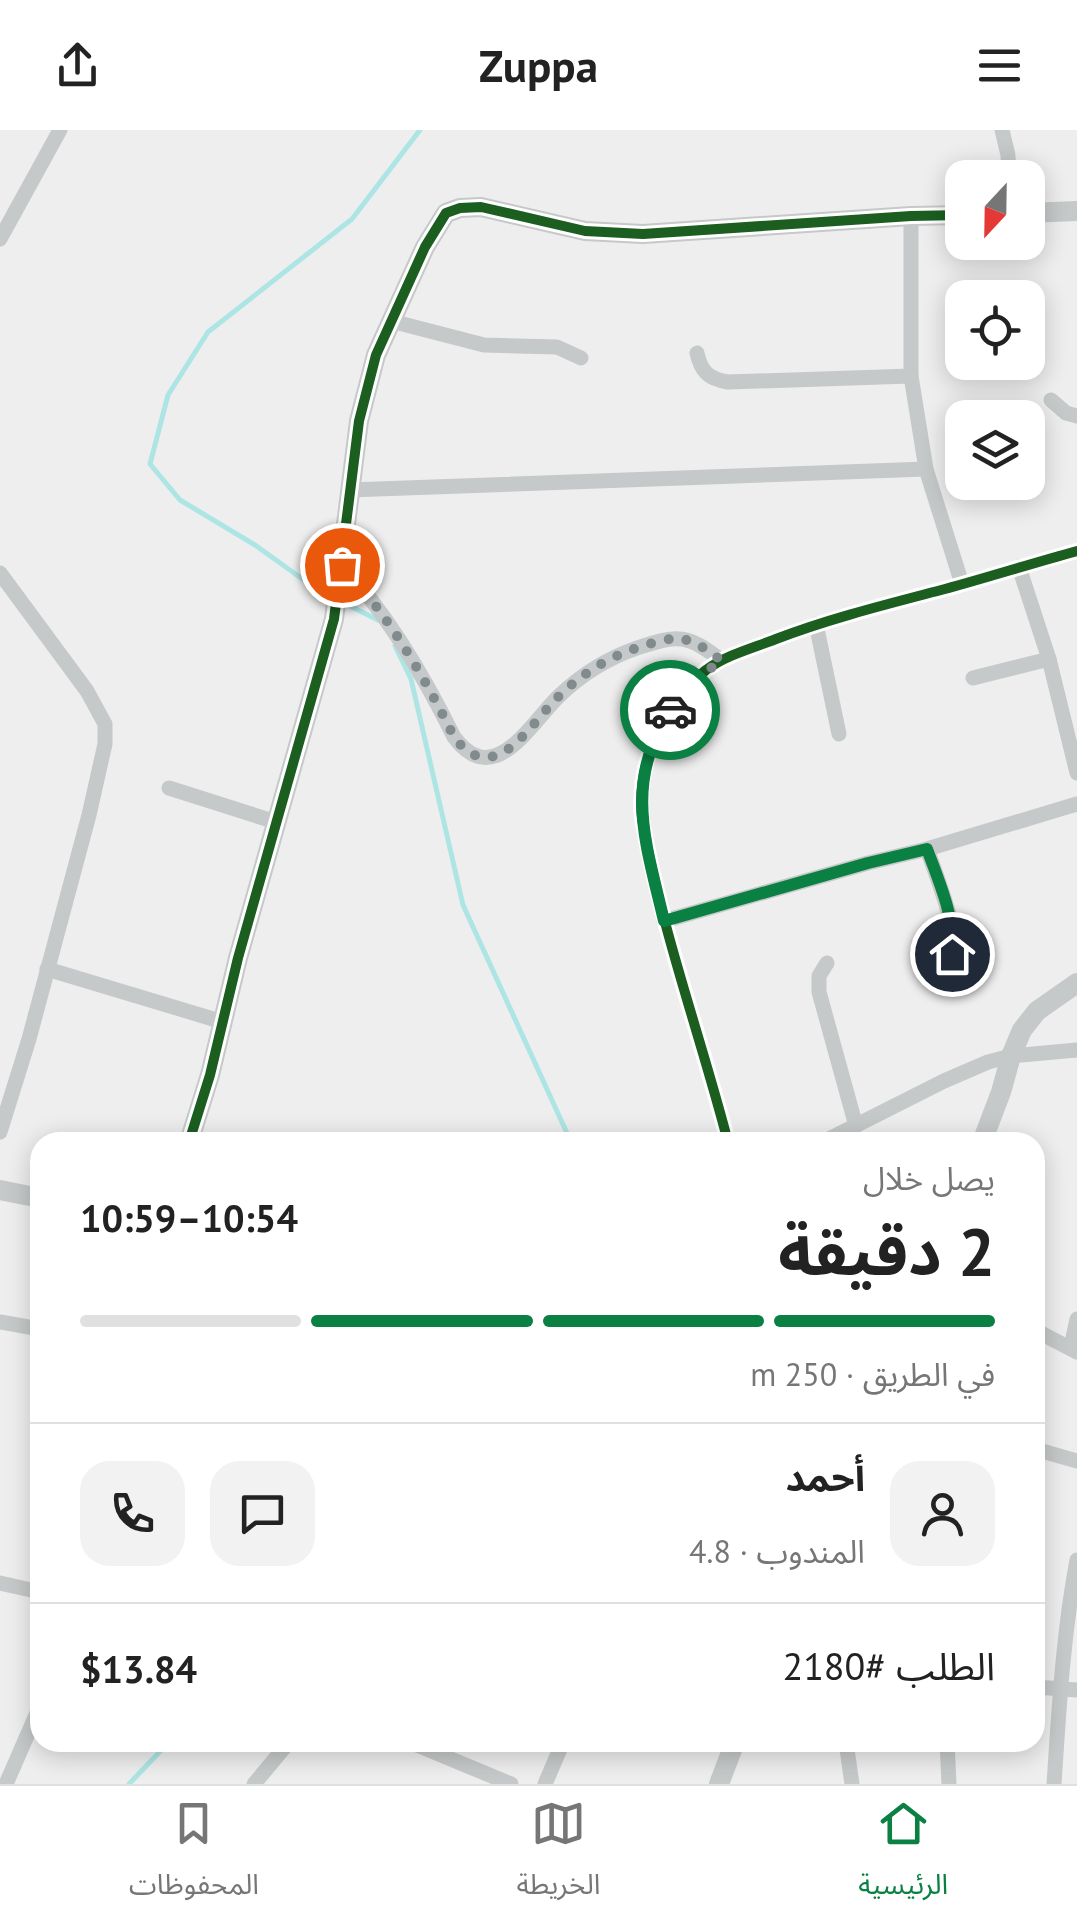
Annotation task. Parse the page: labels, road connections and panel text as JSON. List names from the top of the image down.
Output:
{
  "north": "bottom",
  "page": {
    "header": "Zuppa",
    "heading": ["2 دقيقة", "يصل خلال", "10:54–10:59"],
    "panel": [
      "أحمد",
      "المندوب · 4.8",
      "الطلب #2180",
      "$13.84"
    ],
    "bar": "في الطريق · 250 m",
    "tabs": ["الرئيسية", "الخريطة", "المحفوظات"]
  }
}
